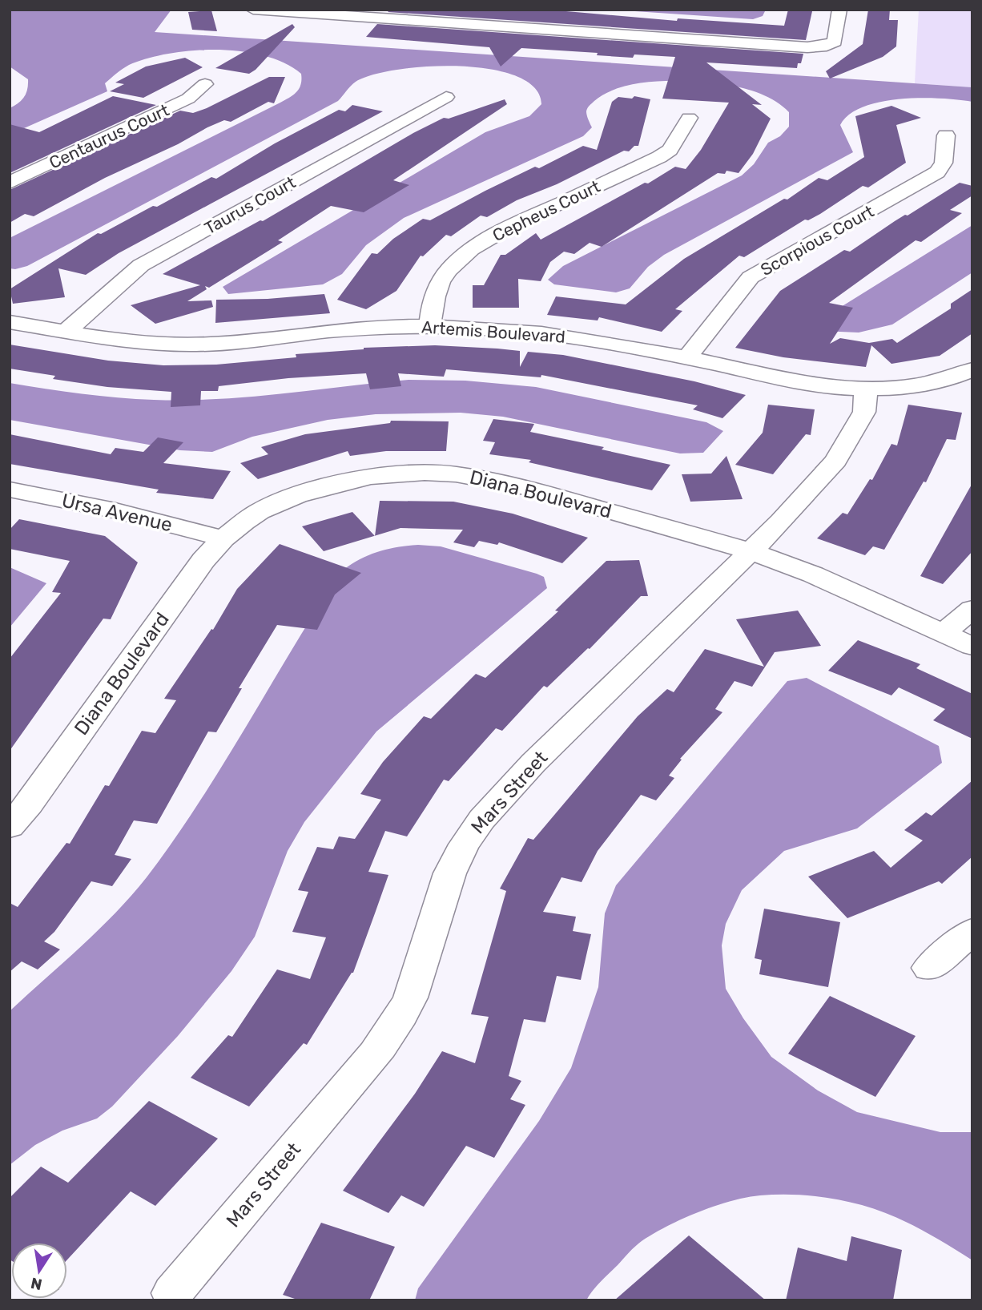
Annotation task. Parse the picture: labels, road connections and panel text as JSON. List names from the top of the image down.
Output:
{
  "streets": {
    "street": [
      "Centaurus Court",
      "Taurus Court",
      "Cepheus Court",
      "Scorpious Court",
      "Artemis Boulevard",
      "Diana Boulevard",
      "Ursa Avenue",
      "Mars Street"
    ]
  },
  "crossings": [
    ["Taurus Court", "Artemis Boulevard"],
    ["Cepheus Court", "Artemis Boulevard"],
    ["Scorpious Court", "Artemis Boulevard"],
    ["Artemis Boulevard", "Mars Street"],
    ["Diana Boulevard", "Ursa Avenue"],
    ["Diana Boulevard", "Mars Street"]
  ],
  "north": "bottom"
}
